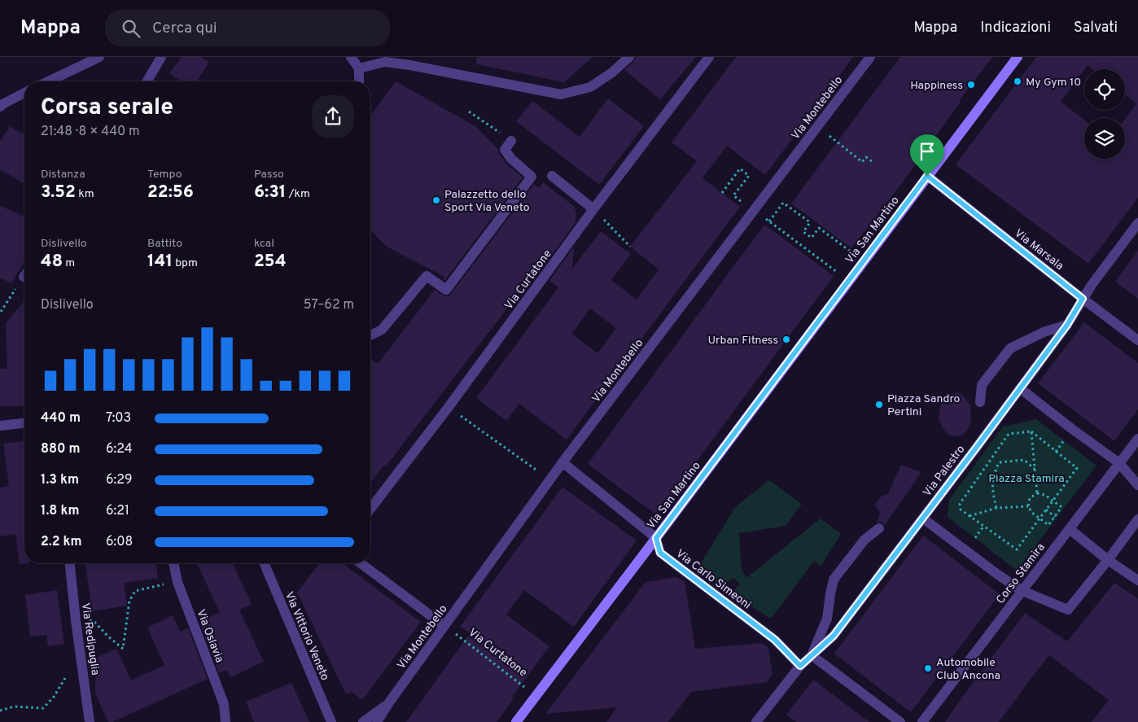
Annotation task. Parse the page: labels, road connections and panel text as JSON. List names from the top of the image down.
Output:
{
  "streets": {
    "main road": ["Via San Martino"],
    "street": [
      "Via Montebello",
      "Via Marsala",
      "Via Curtatone",
      "Via Palestro",
      "Corso Stamira",
      "Via Carlo Simeoni",
      "Via Oslavia",
      "Via Vittorio Veneto",
      "Via Redipuglia"
    ]
  },
  "crossings": [
    ["Via Montebello", "Via Carlo Simeoni"],
    ["Via San Martino", "Via Marsala"],
    ["Via San Martino", "Via Carlo Simeoni"],
    ["Via Marsala", "Via Palestro"],
    ["Via Palestro", "Via Carlo Simeoni"]
  ],
  "parks": ["Piazza Stamira"],
  "places": [
    "My Gym 10",
    "Happiness",
    "Palazzetto dello Sport Via Veneto",
    "Urban Fitness",
    "Piazza Sandro Pertini",
    "Automobile Club Ancona"
  ],
  "page": {
    "header": "Mappa",
    "search": "Cerca qui",
    "nav": ["Mappa", "Indicazioni", "Salvati"],
    "heading": ["Corsa serale", "21:48 · 8 × 440 m"],
    "stats": [
      ["Distanza", "3.52 km"],
      ["Tempo", "22:56"],
      ["Passo", "6:31 /km"],
      ["Dislivello", "48 m"],
      ["Battito", "141 bpm"],
      ["kcal", "254"]
    ],
    "chart": ["Dislivello", "57–62 m"],
    "list": [
      {
        "name": "440 m",
        "note": "7:03"
      },
      {
        "name": "880 m",
        "note": "6:24"
      },
      {
        "name": "1.3 km",
        "note": "6:29"
      },
      {
        "name": "1.8 km",
        "note": "6:21"
      },
      {
        "name": "2.2 km",
        "note": "6:08"
      }
    ]
  }
}
